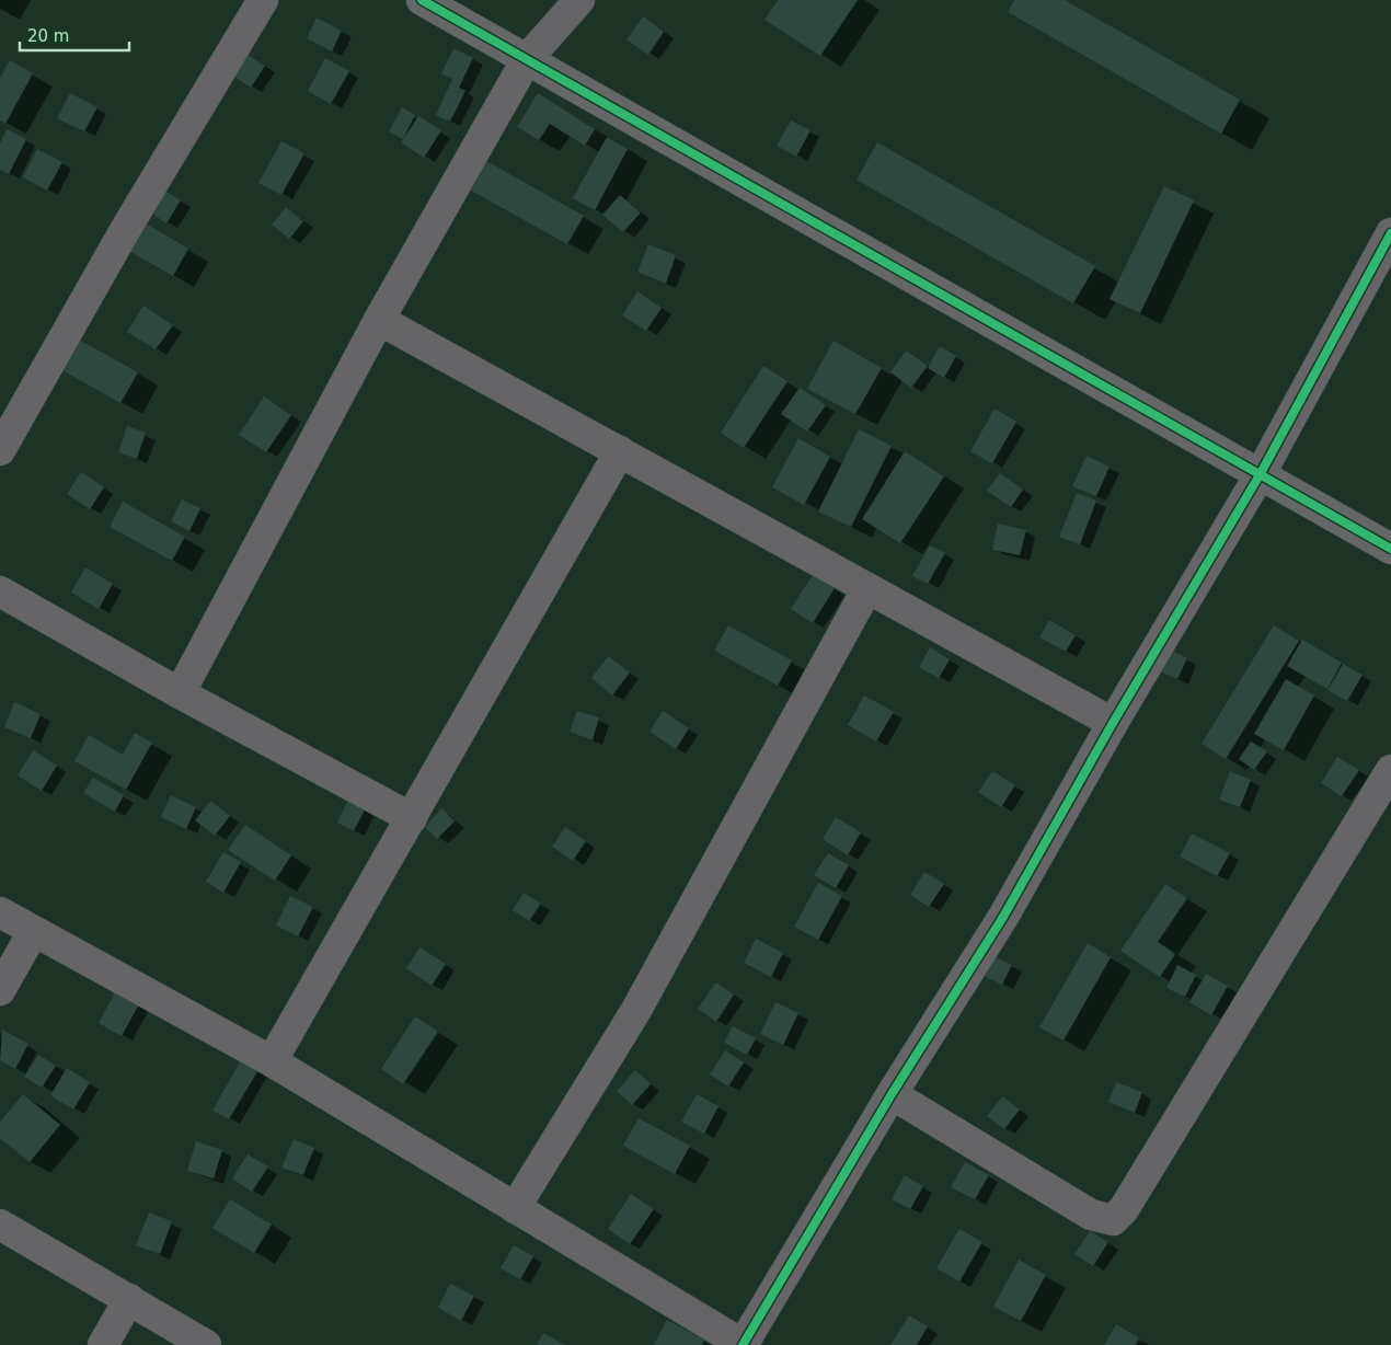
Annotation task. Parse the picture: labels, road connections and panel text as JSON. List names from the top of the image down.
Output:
{
  "scale_bar": "20 m"
}
